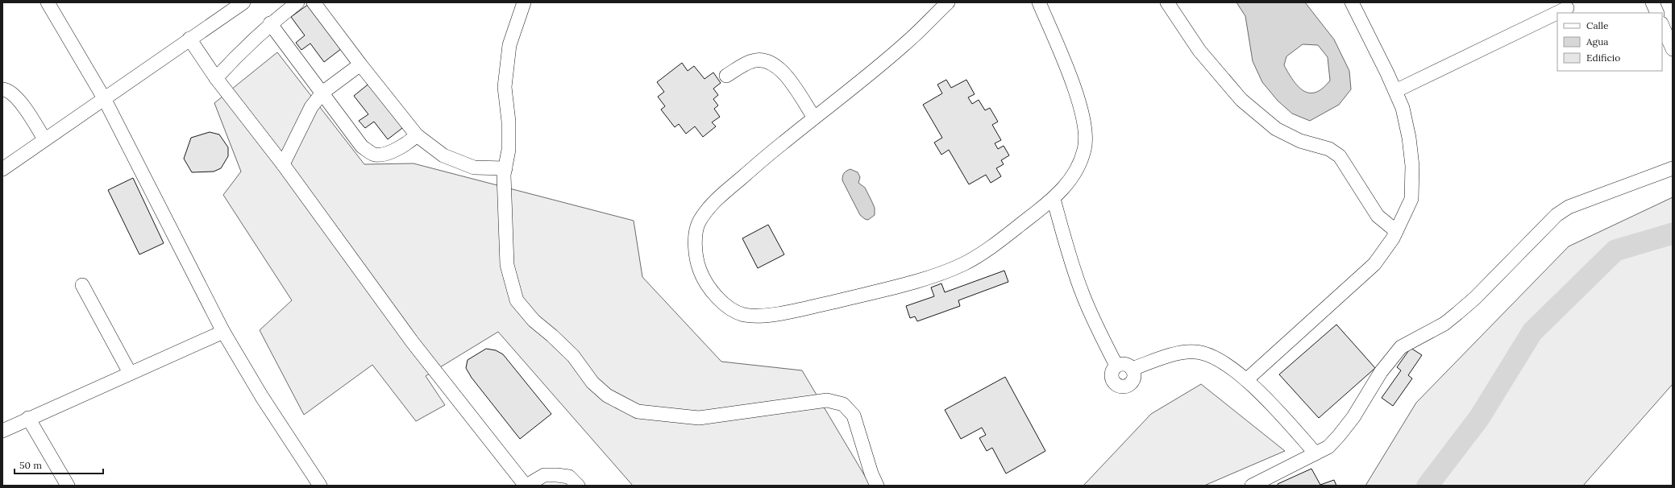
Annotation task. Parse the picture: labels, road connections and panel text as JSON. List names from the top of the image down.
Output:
{
  "legend": ["Calle", "Agua", "Edificio"],
  "scale_bar": "50 m"
}
